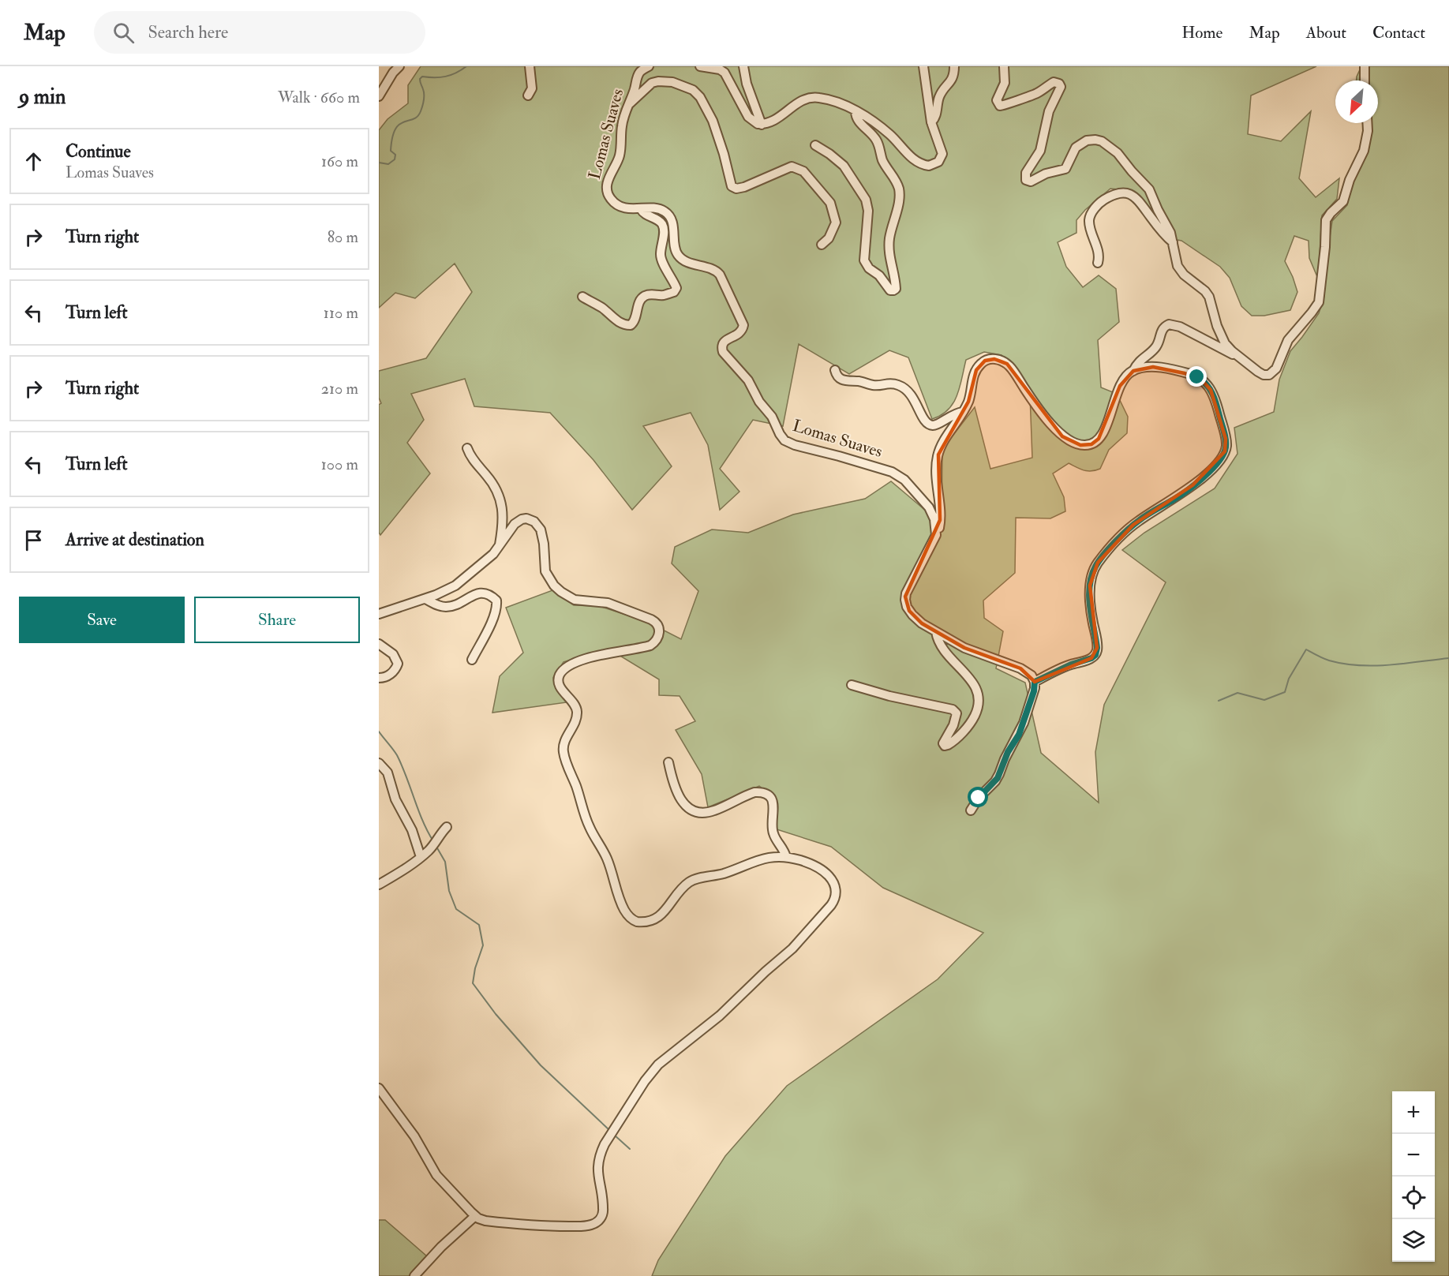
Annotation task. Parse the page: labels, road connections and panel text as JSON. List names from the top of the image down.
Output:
{
  "streets": {
    "street": ["Lomas Suaves"]
  },
  "north": "bottom left",
  "page": {
    "header": "Map",
    "search": "Search here",
    "nav": [
      "Home",
      "Map",
      "About",
      "Contact"
    ],
    "heading": ["9 min", "Walk · 660 m"],
    "list": [
      ["Continue", "Lomas Suaves", "160 m"],
      ["Turn right", "80 m"],
      ["Turn left", "110 m"],
      ["Turn right", "210 m"],
      ["Turn left", "100 m"],
      "Arrive at destination"
    ],
    "buttons": ["Save", "Share"],
    "map_buttons": ["+", "−"]
  }
}
